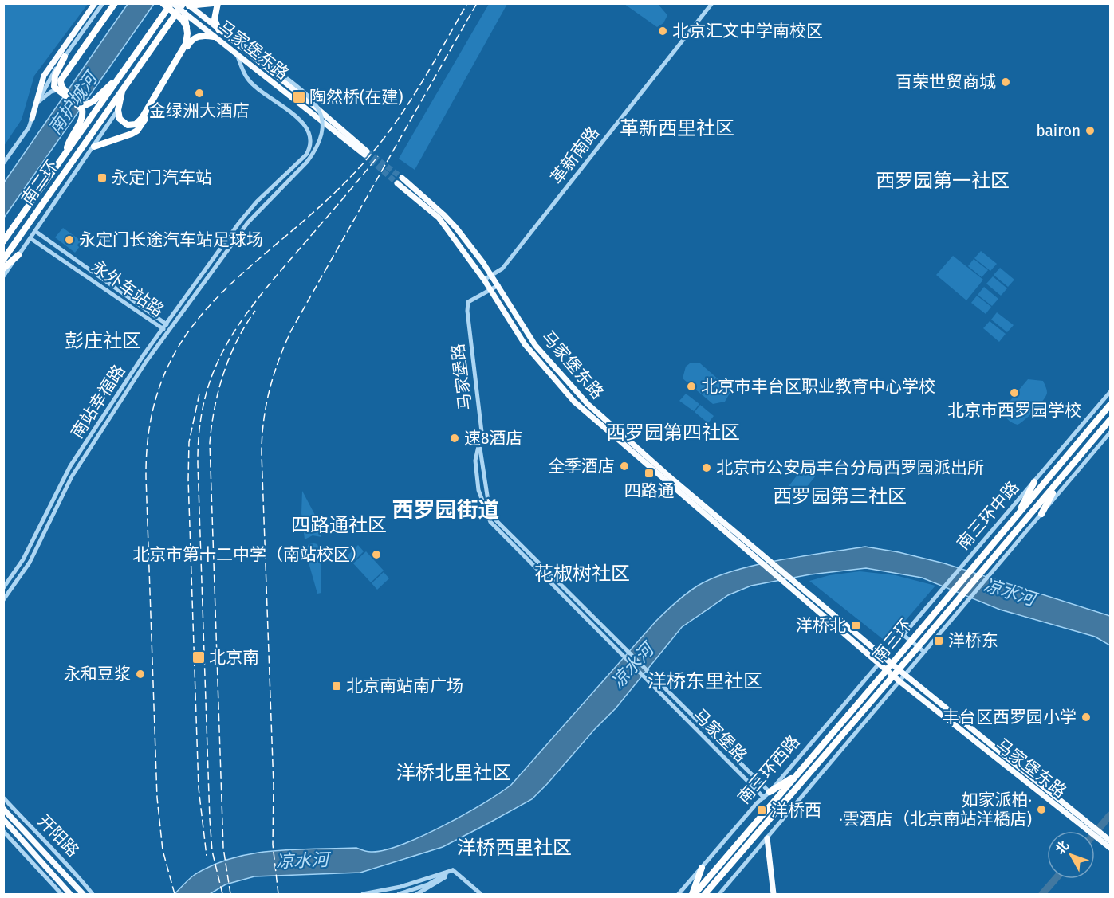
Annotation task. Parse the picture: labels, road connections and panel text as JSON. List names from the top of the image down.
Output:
{
  "streets": {
    "highway": ["南二环", "南三环"],
    "main road": ["马家堡东路", "开阳路"],
    "street": [
      "革新南路",
      "永外车站路",
      "马家堡路",
      "南站幸福路",
      "南三环中路",
      "南三环西路"
    ]
  },
  "crossings": [
    ["马家堡东路", "革新南路"],
    ["马家堡东路", "南二环"],
    ["马家堡东路", "马家堡路"],
    ["马家堡东路", "南站幸福路"],
    ["马家堡东路", "南三环中路"],
    ["马家堡东路", "南三环西路"],
    ["永外车站路", "南站幸福路"],
    ["马家堡路", "南三环西路"],
    ["南三环中路", "南三环西路"]
  ],
  "districts": [
    "革新西里社区",
    "西罗园第一社区",
    "彭庄社区",
    "西罗园第四社区",
    "西罗园第三社区",
    "西罗园街道",
    "四路通社区",
    "花椒树社区",
    "洋桥东里社区",
    "洋桥北里社区",
    "洋桥西里社区"
  ],
  "water": ["南护城河", "凉水河"],
  "places": {
    "other": [
      "北京汇文中学南校区",
      "百荣世贸商城",
      "金绿洲大酒店",
      "bairon",
      "永定门长途汽车站足球场",
      "北京市丰台区职业教育中心学校",
      "北京市西罗园学校",
      "速8酒店",
      "全季酒店",
      "北京市公安局丰台分局西罗园派出所",
      "北京市第十二中学（南站校区）",
      "永和豆浆",
      "丰台区西罗园小学",
      "如家派柏· ·雲酒店（北京南站洋橋店)"
    ],
    "transit": [
      "陶然桥(在建)",
      "永定门汽车站",
      "四路通",
      "洋桥北",
      "洋桥东",
      "北京南",
      "北京南站南广场",
      "洋桥西"
    ]
  },
  "north": "top left"
}
